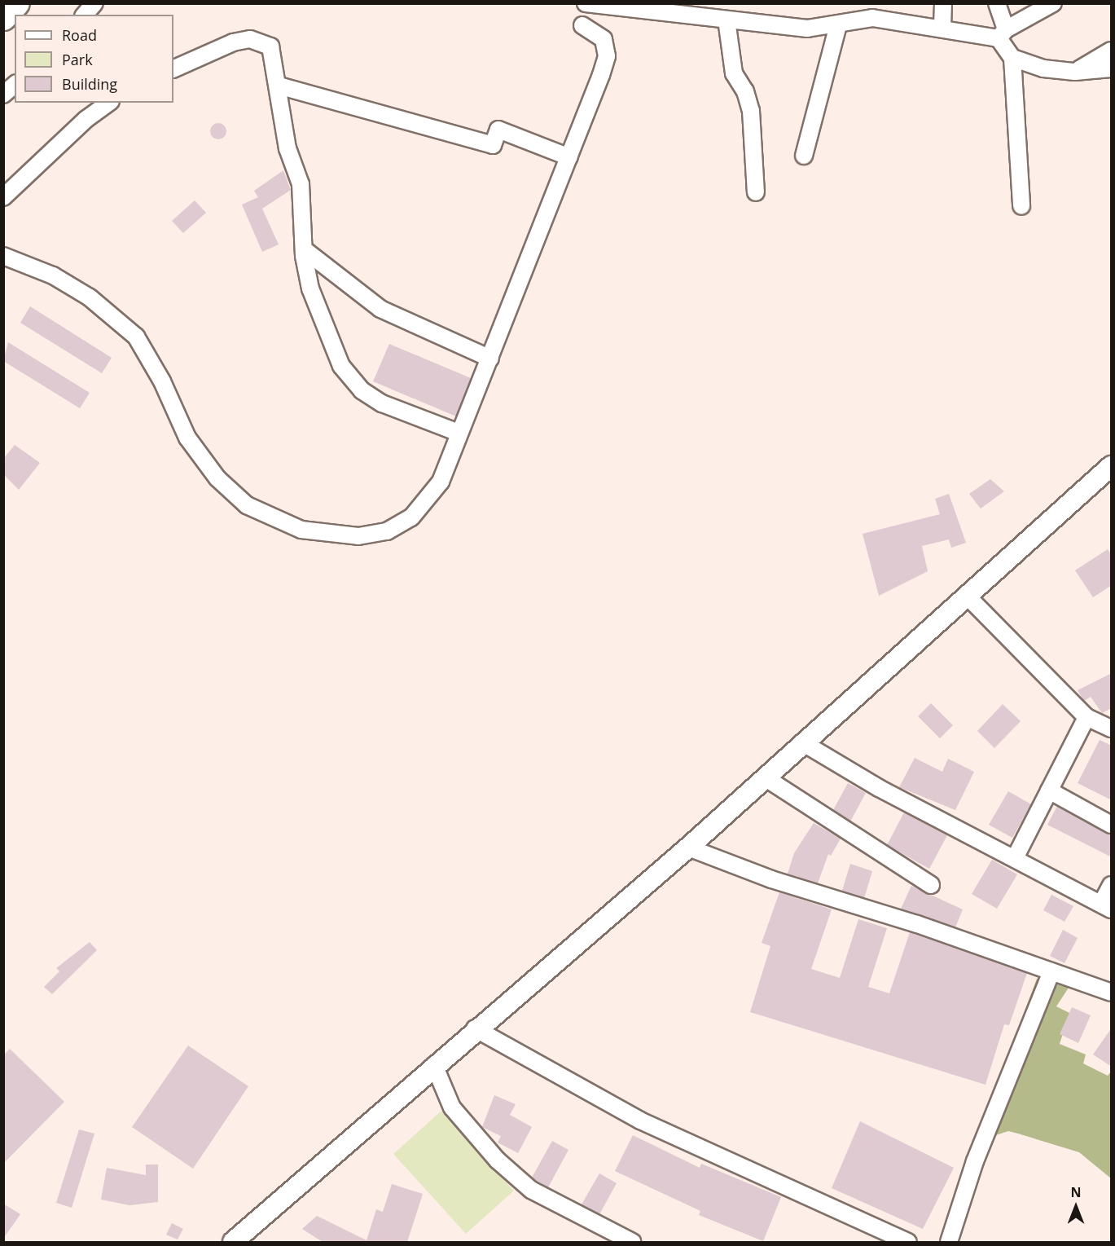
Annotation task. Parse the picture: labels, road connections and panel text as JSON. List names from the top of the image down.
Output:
{
  "legend": ["Road", "Park", "Building"],
  "north": "top"
}
